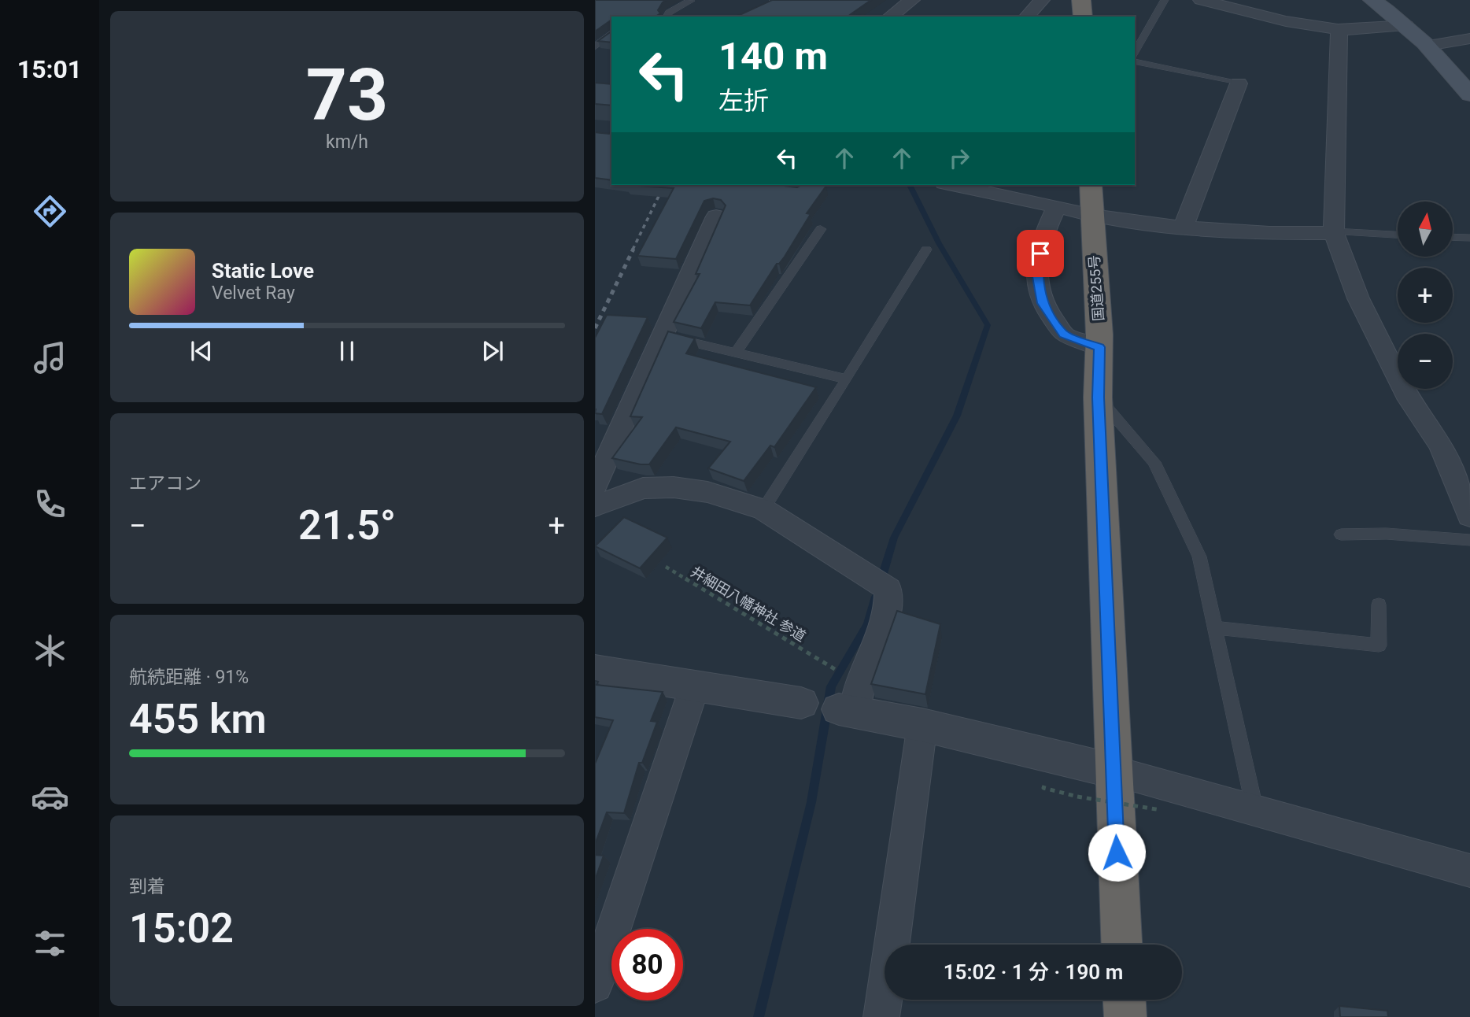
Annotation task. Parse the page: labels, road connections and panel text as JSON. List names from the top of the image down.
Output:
{
  "streets": {
    "highway": ["国道255号"],
    "path": ["井細田八幡神社 参道"]
  },
  "north": "top",
  "page": {
    "tabs": "15:01",
    "tile": [
      ["73", "km/h"],
      "エアコン",
      ["航続距離 · 91%", "455 km"],
      ["到着", "15:02"]
    ],
    "turn": ["140 m", "左折"],
    "map_buttons": ["+", "−"],
    "song": ["Static Love", "Velvet Ray"],
    "heat": ["−", "21.5°", "+"],
    "limit": "80",
    "trip": "15:02 · 1 分 · 190 m"
  }
}
